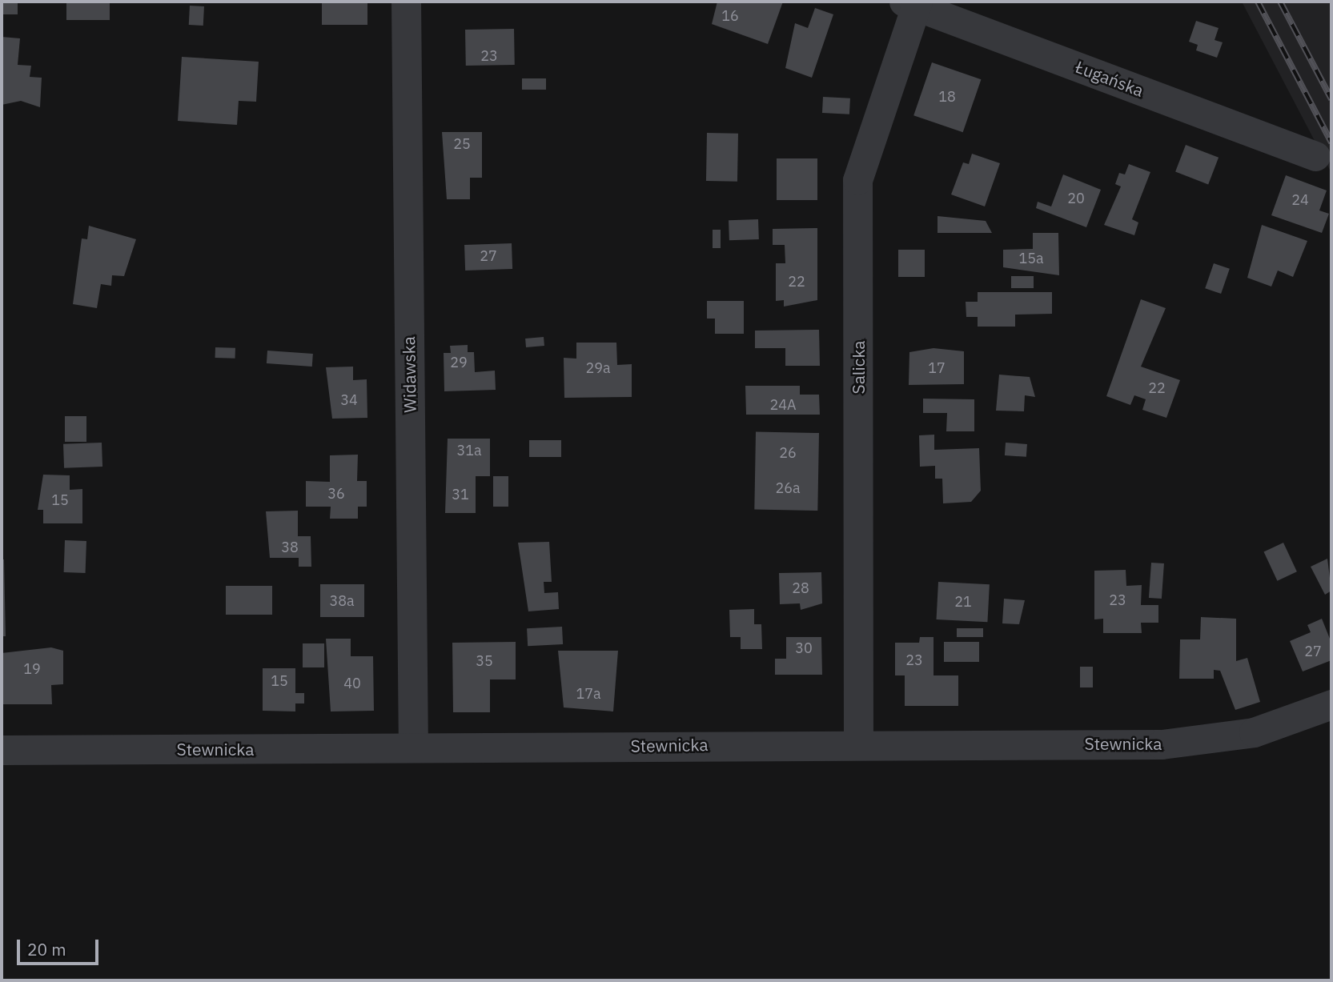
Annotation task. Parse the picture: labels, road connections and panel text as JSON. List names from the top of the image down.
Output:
{
  "streets": {
    "street": [
      "Ługańska",
      "Salicka",
      "Widawska",
      "Stewnicka"
    ]
  },
  "crossings": [
    ["Ługańska", "Salicka"],
    ["Salicka", "Stewnicka"],
    ["Widawska", "Stewnicka"]
  ],
  "house_numbers": [
    "16",
    "23",
    "18",
    "25",
    "20",
    "24",
    "27",
    "15a",
    "22",
    "29",
    "29a",
    "17",
    "22",
    "34",
    "24A",
    "31a",
    "26",
    "26a",
    "36",
    "31",
    "15",
    "38",
    "28",
    "23",
    "38a",
    "21",
    "30",
    "27",
    "23",
    "35",
    "19",
    "15",
    "40",
    "17a"
  ],
  "scale_bar": "20 m"
}
